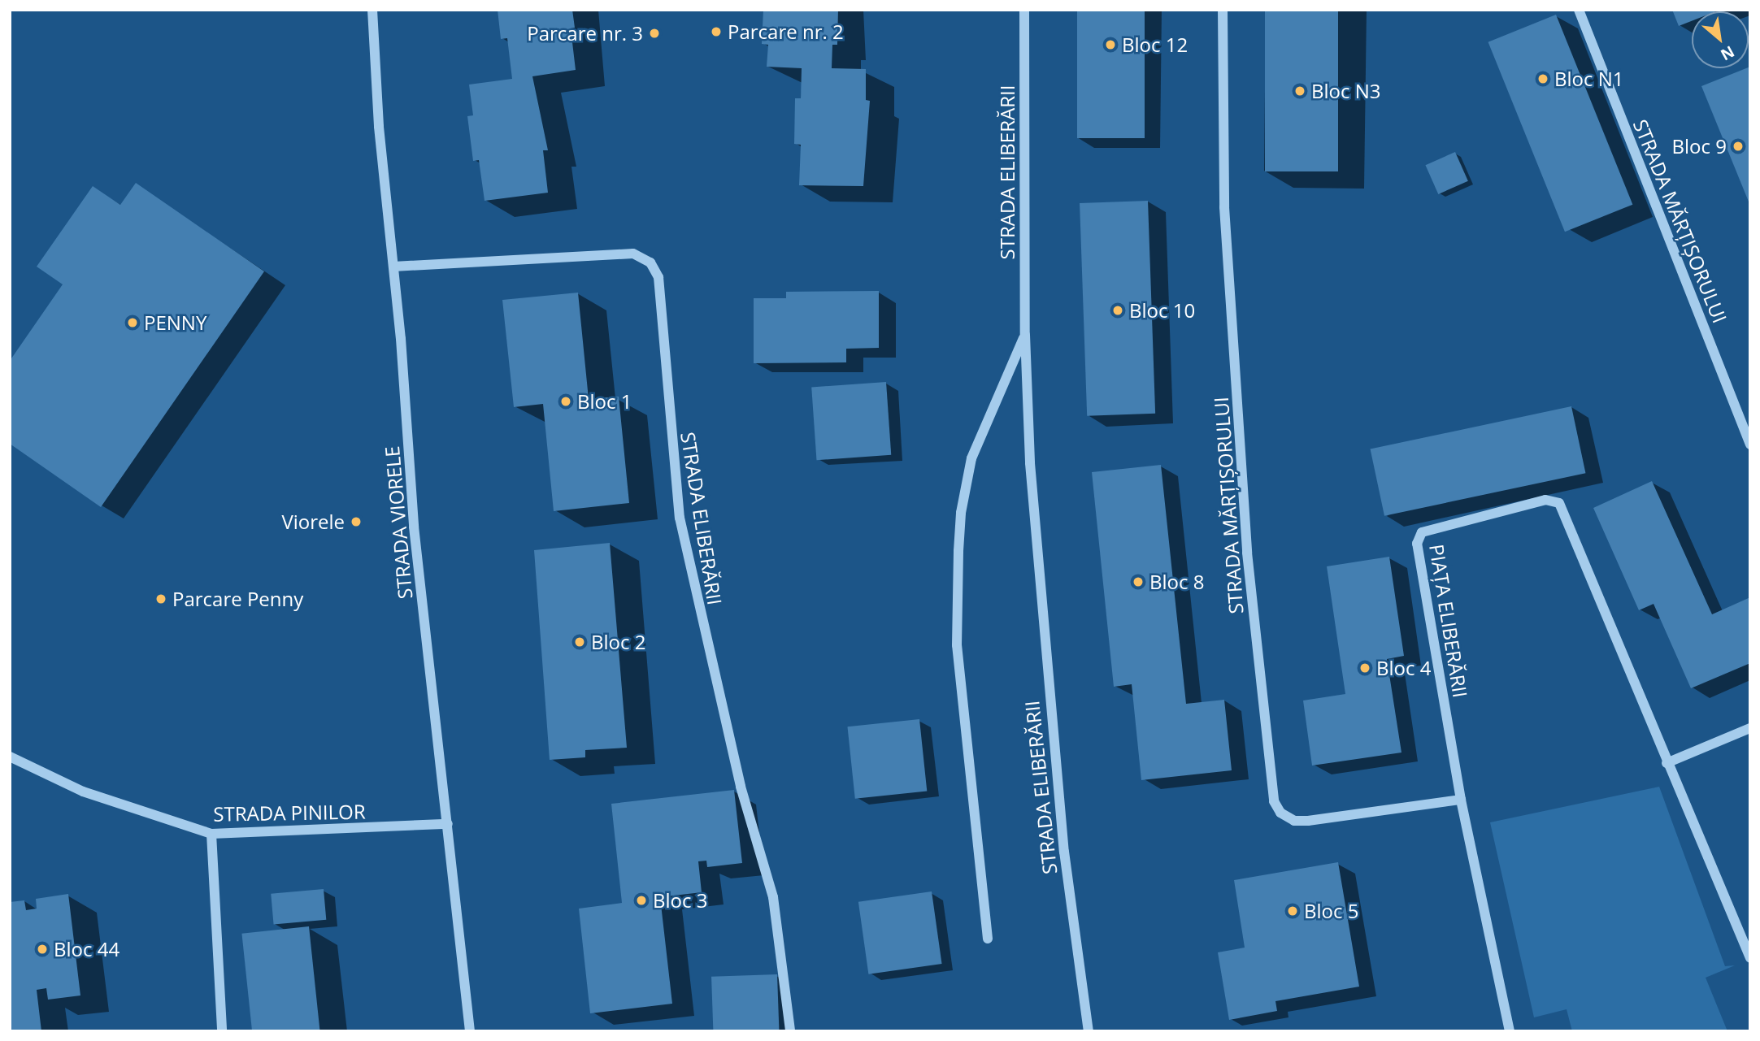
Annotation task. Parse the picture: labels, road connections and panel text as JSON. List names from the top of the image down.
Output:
{
  "streets": {
    "street": [
      "STRADA ELIBERĂRII",
      "STRADA MĂRȚIȘORULUI",
      "STRADA VIORELE",
      "PIAȚA ELIBERĂRII",
      "STRADA PINILOR"
    ]
  },
  "crossings": [
    ["STRADA ELIBERĂRII", "STRADA VIORELE"],
    ["STRADA MĂRȚIȘORULUI", "PIAȚA ELIBERĂRII"],
    ["STRADA VIORELE", "STRADA PINILOR"]
  ],
  "places": [
    "Parcare nr. 2",
    "Parcare nr. 3",
    "Bloc 12",
    "Bloc N1",
    "Bloc N3",
    "Bloc 9",
    "Bloc 10",
    "PENNY",
    "Bloc 1",
    "Viorele",
    "Bloc 8",
    "Parcare Penny",
    "Bloc 2",
    "Bloc 4",
    "Bloc 3",
    "Bloc 5",
    "Bloc 44"
  ],
  "north": "bottom right"
}
